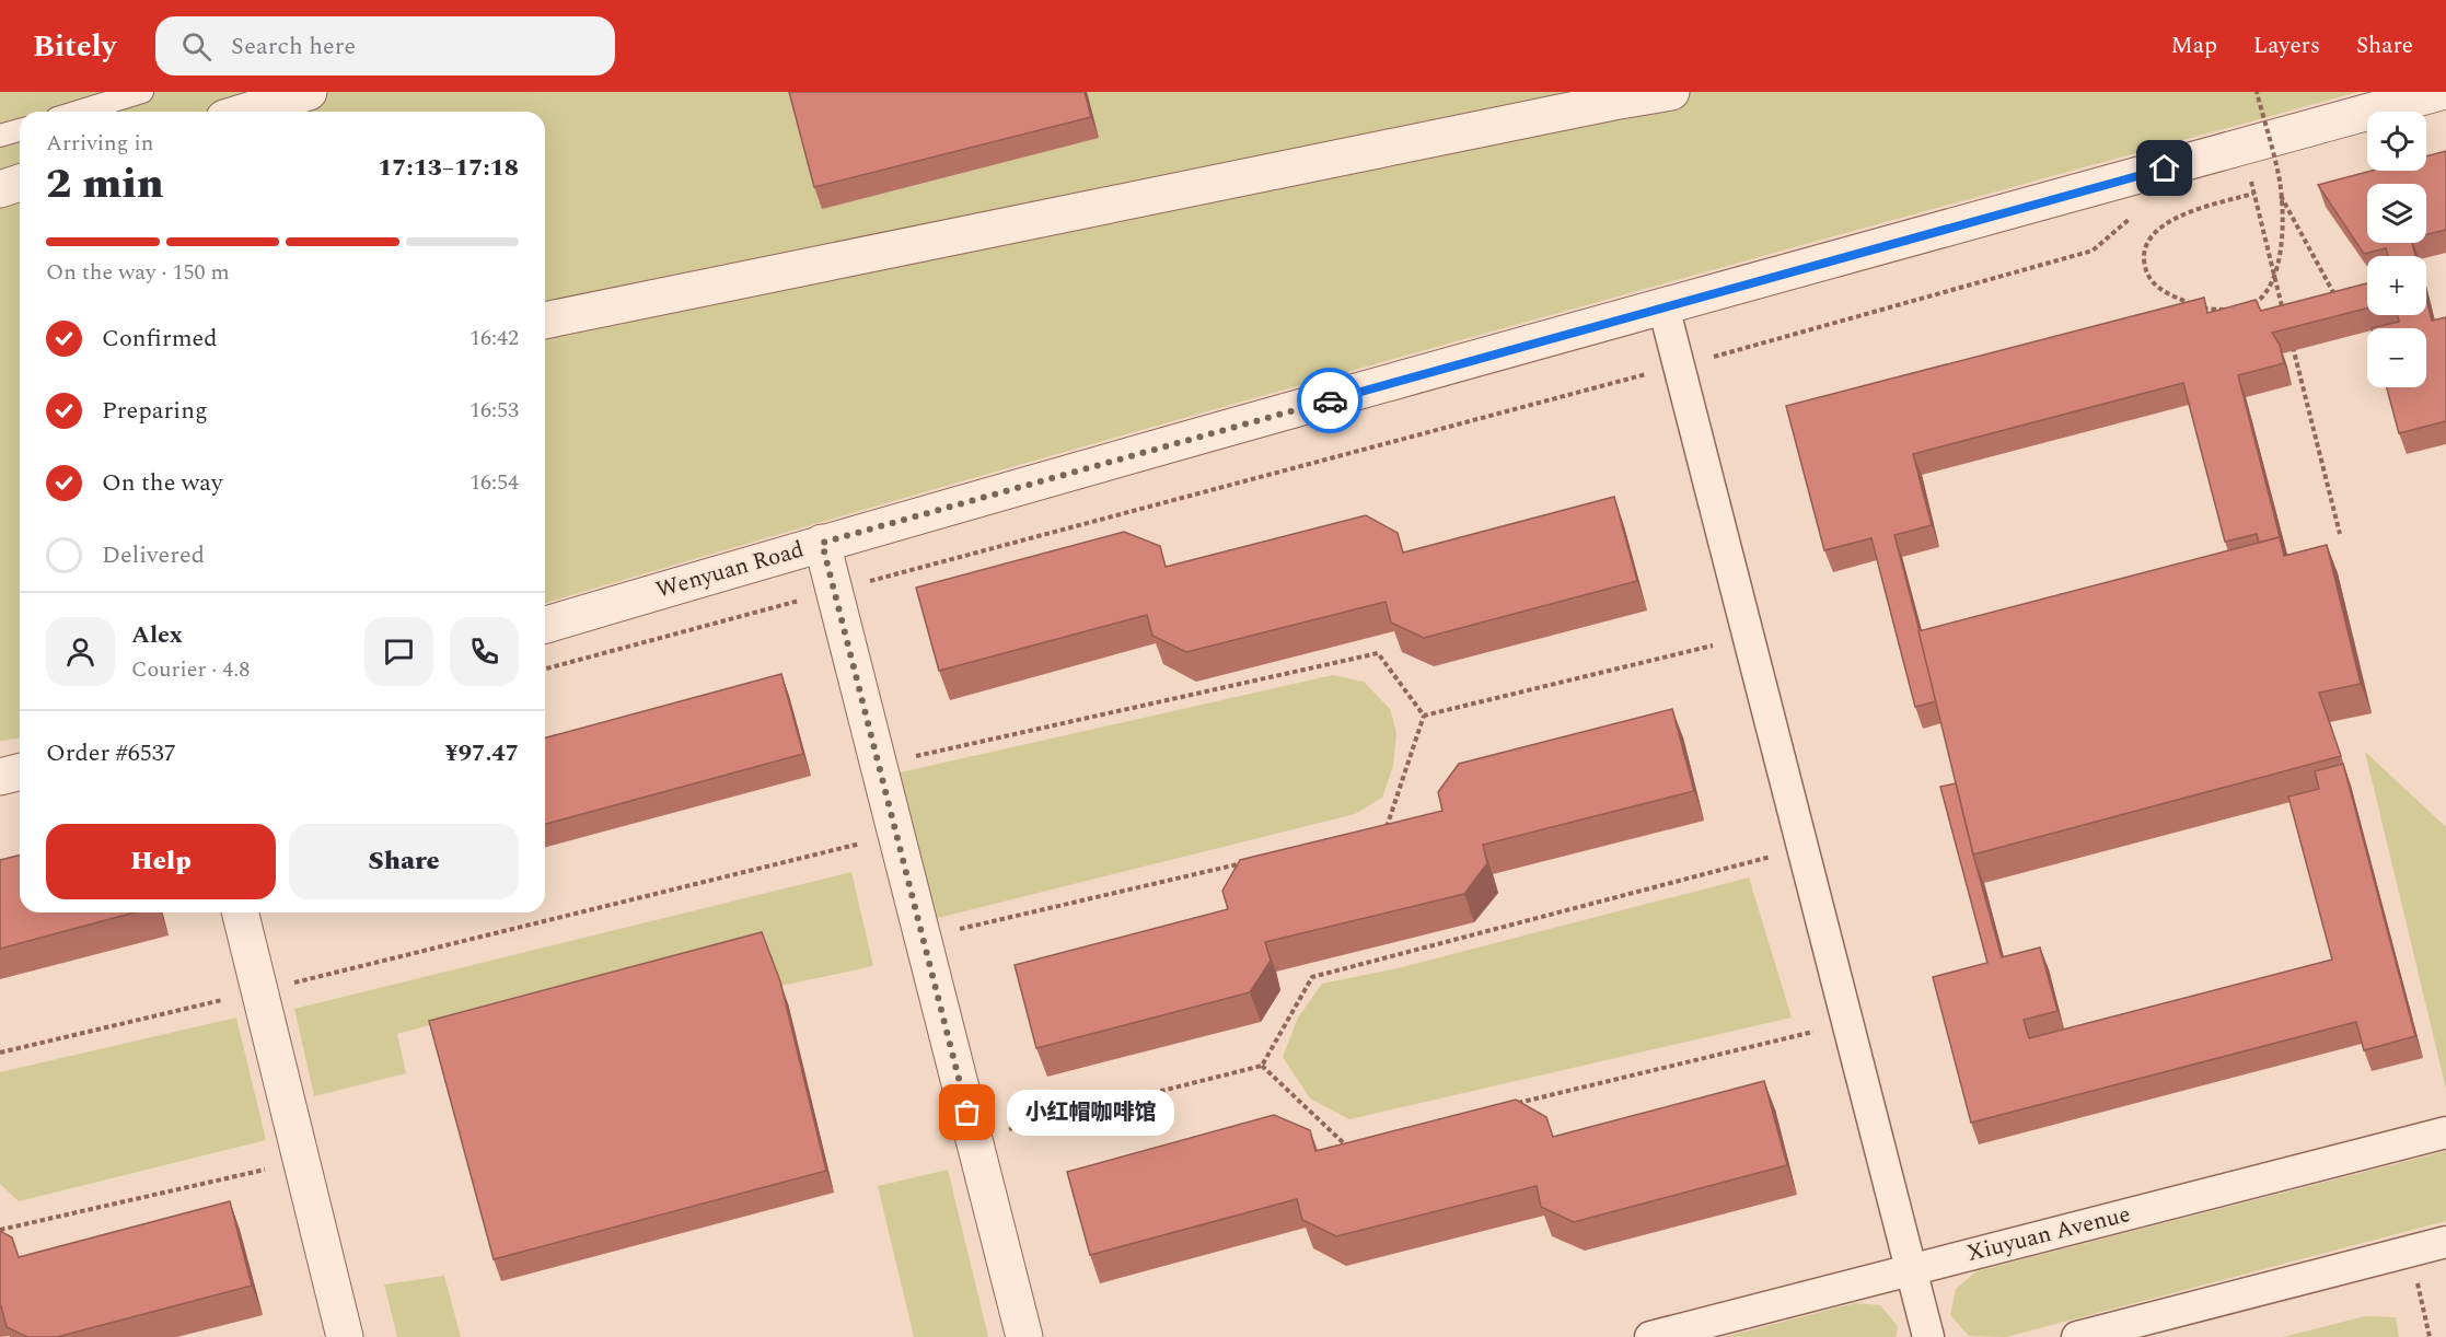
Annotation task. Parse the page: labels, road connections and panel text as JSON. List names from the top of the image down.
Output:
{
  "streets": {
    "street": ["Wenyuan Road", "Xiuyuan Avenue"]
  },
  "places": ["小红帽咖啡馆"],
  "page": {
    "header": "Bitely",
    "search": "Search here",
    "nav": ["Map", "Layers", "Share"],
    "map_buttons": ["+", "−"],
    "heading": ["2 min", "Arriving in", "17:13–17:18"],
    "panel": [
      "Alex",
      "Courier · 4.8",
      "Order #6537",
      "¥97.47"
    ],
    "bar": "On the way · 150 m",
    "list": [
      ["Confirmed", "16:42"],
      ["Preparing", "16:53"],
      ["On the way", "16:54"],
      "Delivered"
    ],
    "buttons": ["Help", "Share"],
    "bubble": "小红帽咖啡馆"
  }
}
